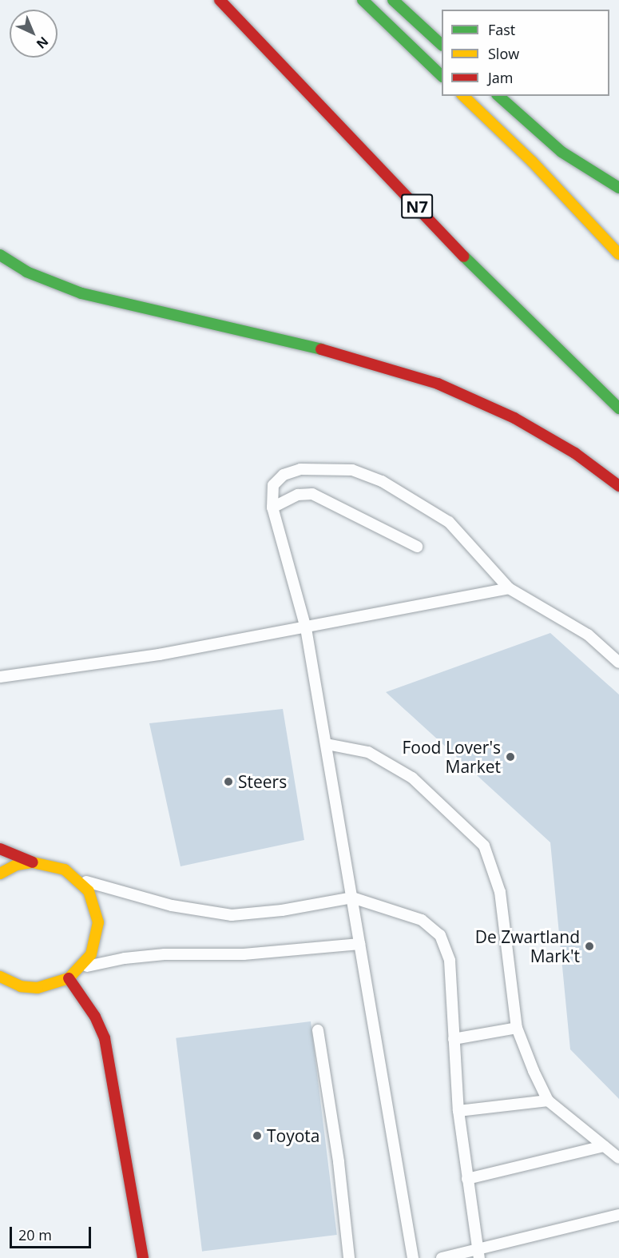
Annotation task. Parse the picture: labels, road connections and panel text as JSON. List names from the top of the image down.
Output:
{
  "streets": {
    "main road": ["N7"]
  },
  "places": [
    "Food Lover's Market",
    "Steers",
    "De Zwartland Mark't",
    "Toyota"
  ],
  "legend": ["Fast", "Slow", "Jam"],
  "scale_bar": "20 m",
  "north": "bottom right"
}
